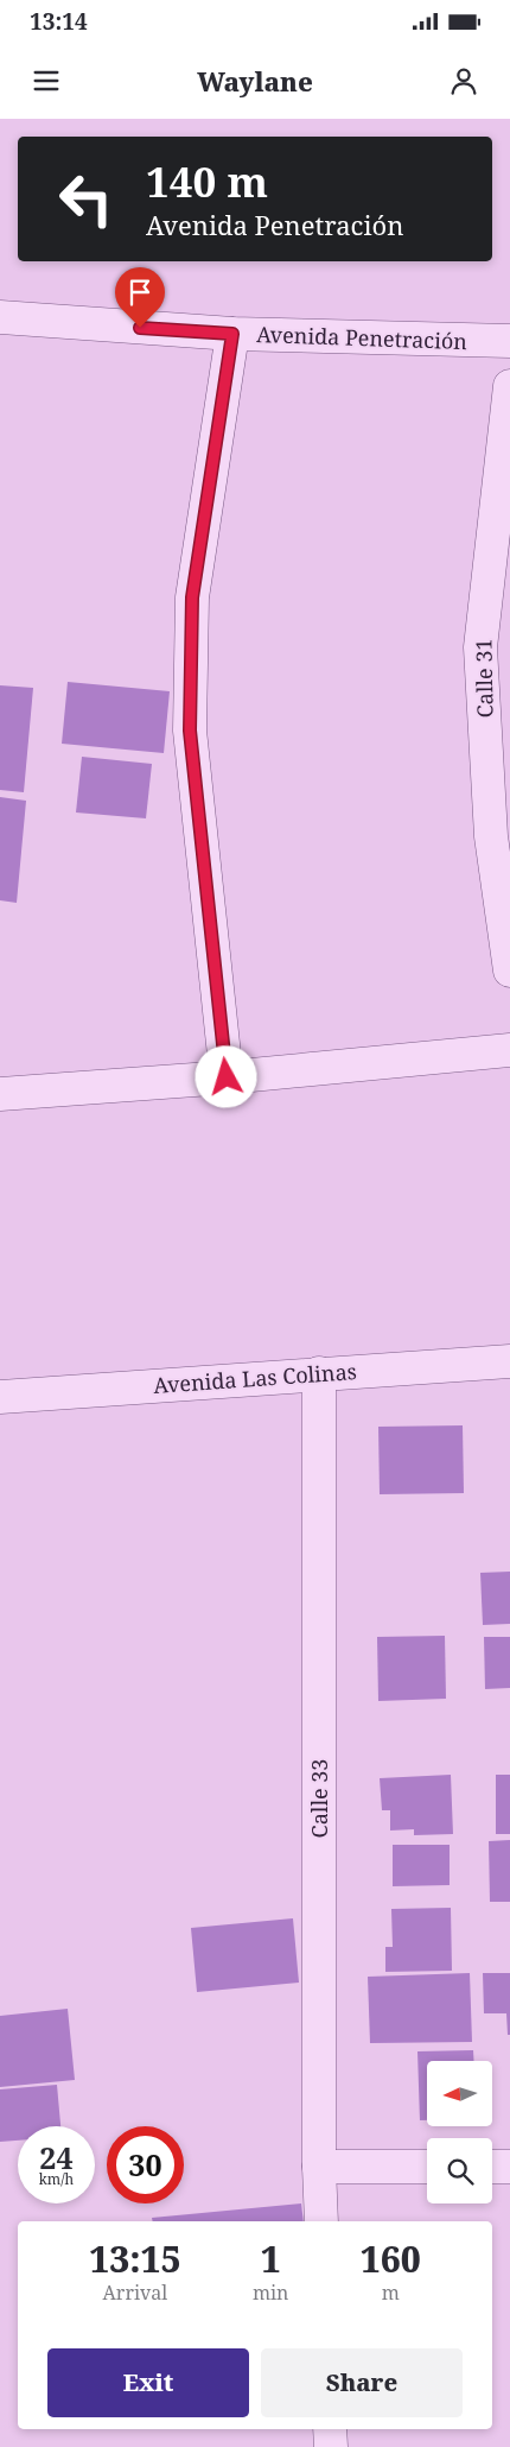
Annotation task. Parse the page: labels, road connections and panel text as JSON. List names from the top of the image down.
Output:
{
  "streets": {
    "street": [
      "Avenida Penetración",
      "Calle 31",
      "Avenida Las Colinas",
      "Calle 33"
    ]
  },
  "crossings": [
    ["Avenida Las Colinas", "Calle 33"]
  ],
  "north": "left",
  "page": {
    "status": "13:14",
    "header": "Waylane",
    "turn": ["140 m", "Avenida Penetración"],
    "speed": "24 km/h",
    "limit": "30",
    "eta": [
      "13:15",
      "Arrival",
      "1",
      "min",
      "160",
      "m"
    ],
    "buttons": ["Exit", "Share"]
  }
}
